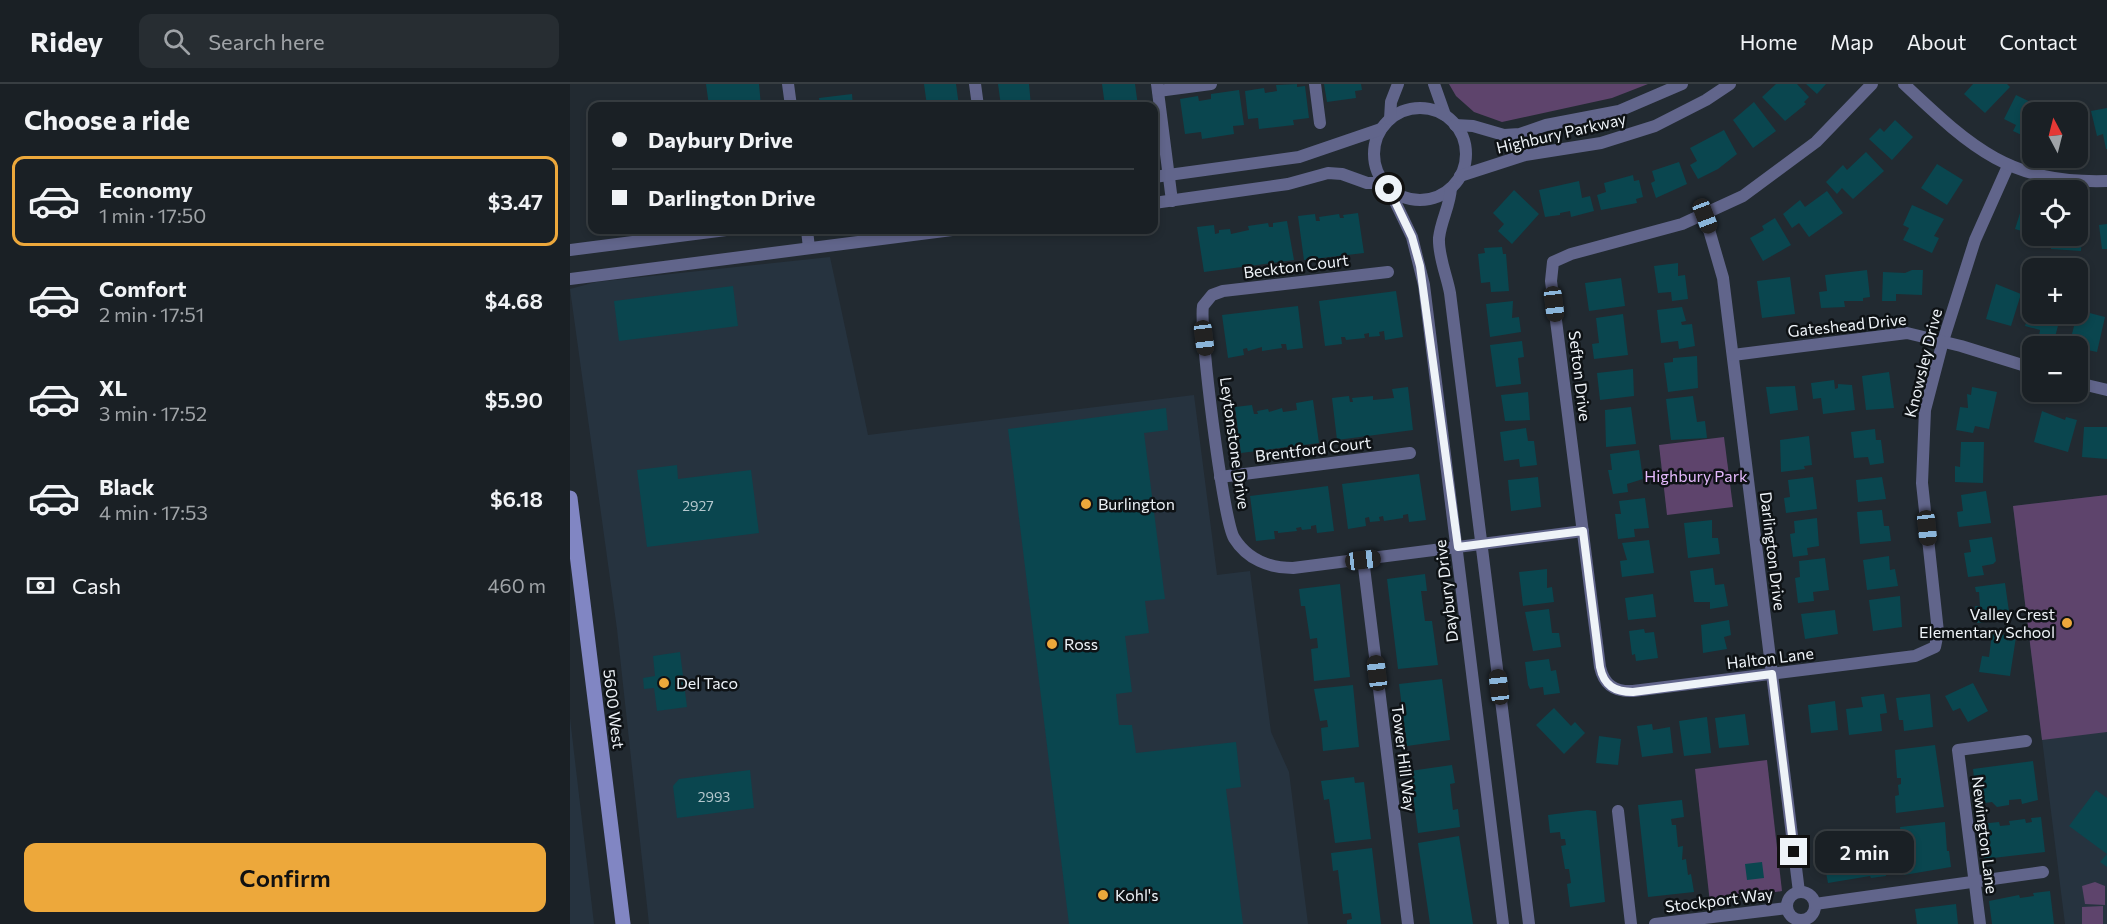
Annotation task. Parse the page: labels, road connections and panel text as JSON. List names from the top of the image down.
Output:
{
  "streets": {
    "main road": ["5600 West"],
    "street": [
      "Highbury Parkway",
      "Beckton Court",
      "Gateshead Drive",
      "Knowsley Drive",
      "Sefton Drive",
      "Leytonstone Drive",
      "Brentford Court",
      "Darlington Drive",
      "Daybury Drive",
      "Halton Lane",
      "Tower Hill Way",
      "Newington Lane",
      "Stockport Way"
    ]
  },
  "crossings": [
    ["Highbury Parkway", "Daybury Drive"],
    ["Beckton Court", "Leytonstone Drive"],
    ["Gateshead Drive", "Knowsley Drive"],
    ["Gateshead Drive", "Darlington Drive"],
    ["Knowsley Drive", "Halton Lane"],
    ["Sefton Drive", "Leytonstone Drive"],
    ["Sefton Drive", "Darlington Drive"],
    ["Sefton Drive", "Halton Lane"],
    ["Leytonstone Drive", "Brentford Court"],
    ["Leytonstone Drive", "Daybury Drive"],
    ["Leytonstone Drive", "Tower Hill Way"],
    ["Darlington Drive", "Halton Lane"],
    ["Darlington Drive", "Stockport Way"]
  ],
  "parks": ["Highbury Park"],
  "places": [
    "Burlington",
    "Valley Crest Elementary School",
    "Ross",
    "Del Taco",
    "Kohl's"
  ],
  "house_numbers": ["2927", "2993"],
  "north": "top",
  "page": {
    "header": "Ridey",
    "search": "Search here",
    "nav": [
      "Home",
      "Map",
      "About",
      "Contact"
    ],
    "heading": "Choose a ride",
    "map_buttons": ["+", "−"],
    "banner": ["Daybury Drive", "Darlington Drive"],
    "list": [
      {
        "name": "Economy",
        "note": "1 min · 17:50",
        "value": "$3.47"
      },
      {
        "name": "Comfort",
        "note": "2 min · 17:51",
        "value": "$4.68"
      },
      {
        "name": "XL",
        "note": "3 min · 17:52",
        "value": "$5.90"
      },
      {
        "name": "Black",
        "note": "4 min · 17:53",
        "value": "$6.18"
      }
    ],
    "pay": ["Cash", "460 m"],
    "buttons": "Confirm",
    "bubble": "2 min"
  }
}
